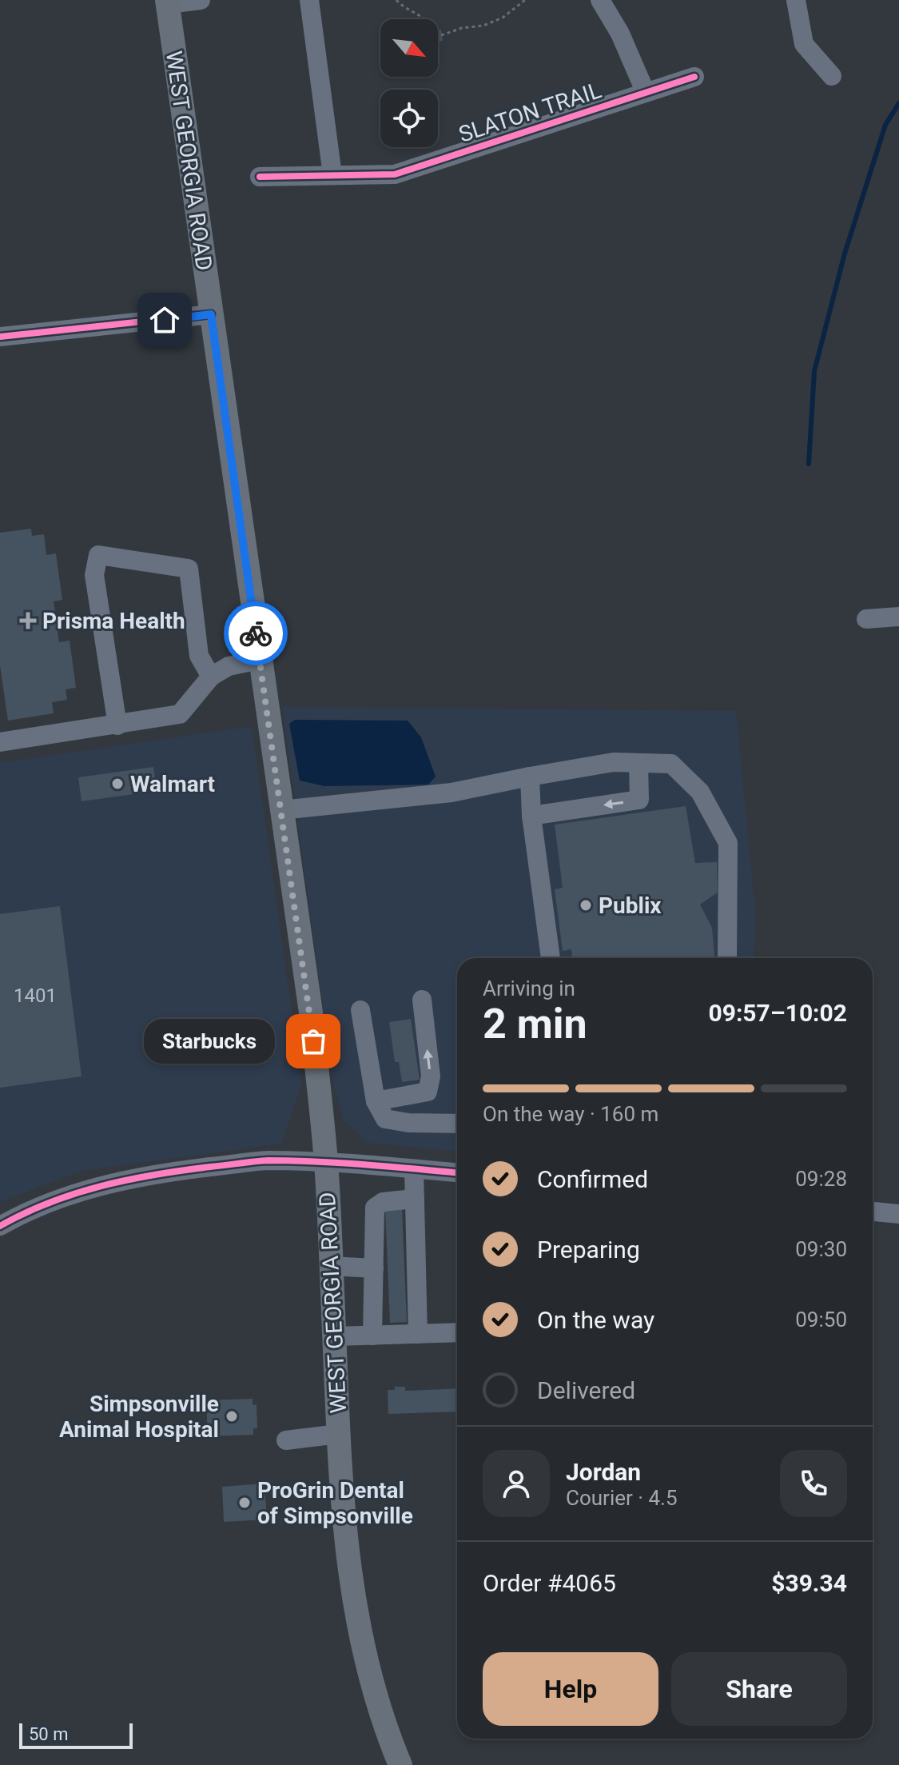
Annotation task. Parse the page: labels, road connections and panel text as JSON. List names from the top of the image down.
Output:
{
  "streets": {
    "main road": ["WEST GEORGIA ROAD"],
    "street": ["SLATON TRAIL"]
  },
  "places": {
    "health": ["Prisma Health"],
    "other": [
      "Walmart",
      "Publix",
      "Starbucks",
      "Simpsonville Animal Hospital",
      "ProGrin Dental of Simpsonville"
    ]
  },
  "house_numbers": ["1401"],
  "scale_bar": "50 m",
  "north": "bottom right",
  "page": {
    "heading": ["2 min", "Arriving in", "09:57–10:02"],
    "panel": [
      "Jordan",
      "Courier · 4.5",
      "Order #4065",
      "$39.34"
    ],
    "bubble": "Starbucks",
    "bar": "On the way · 160 m",
    "list": [
      ["Confirmed", "09:28"],
      ["Preparing", "09:30"],
      ["On the way", "09:50"],
      "Delivered"
    ],
    "buttons": ["Help", "Share"],
    "scale": "50 m"
  }
}
